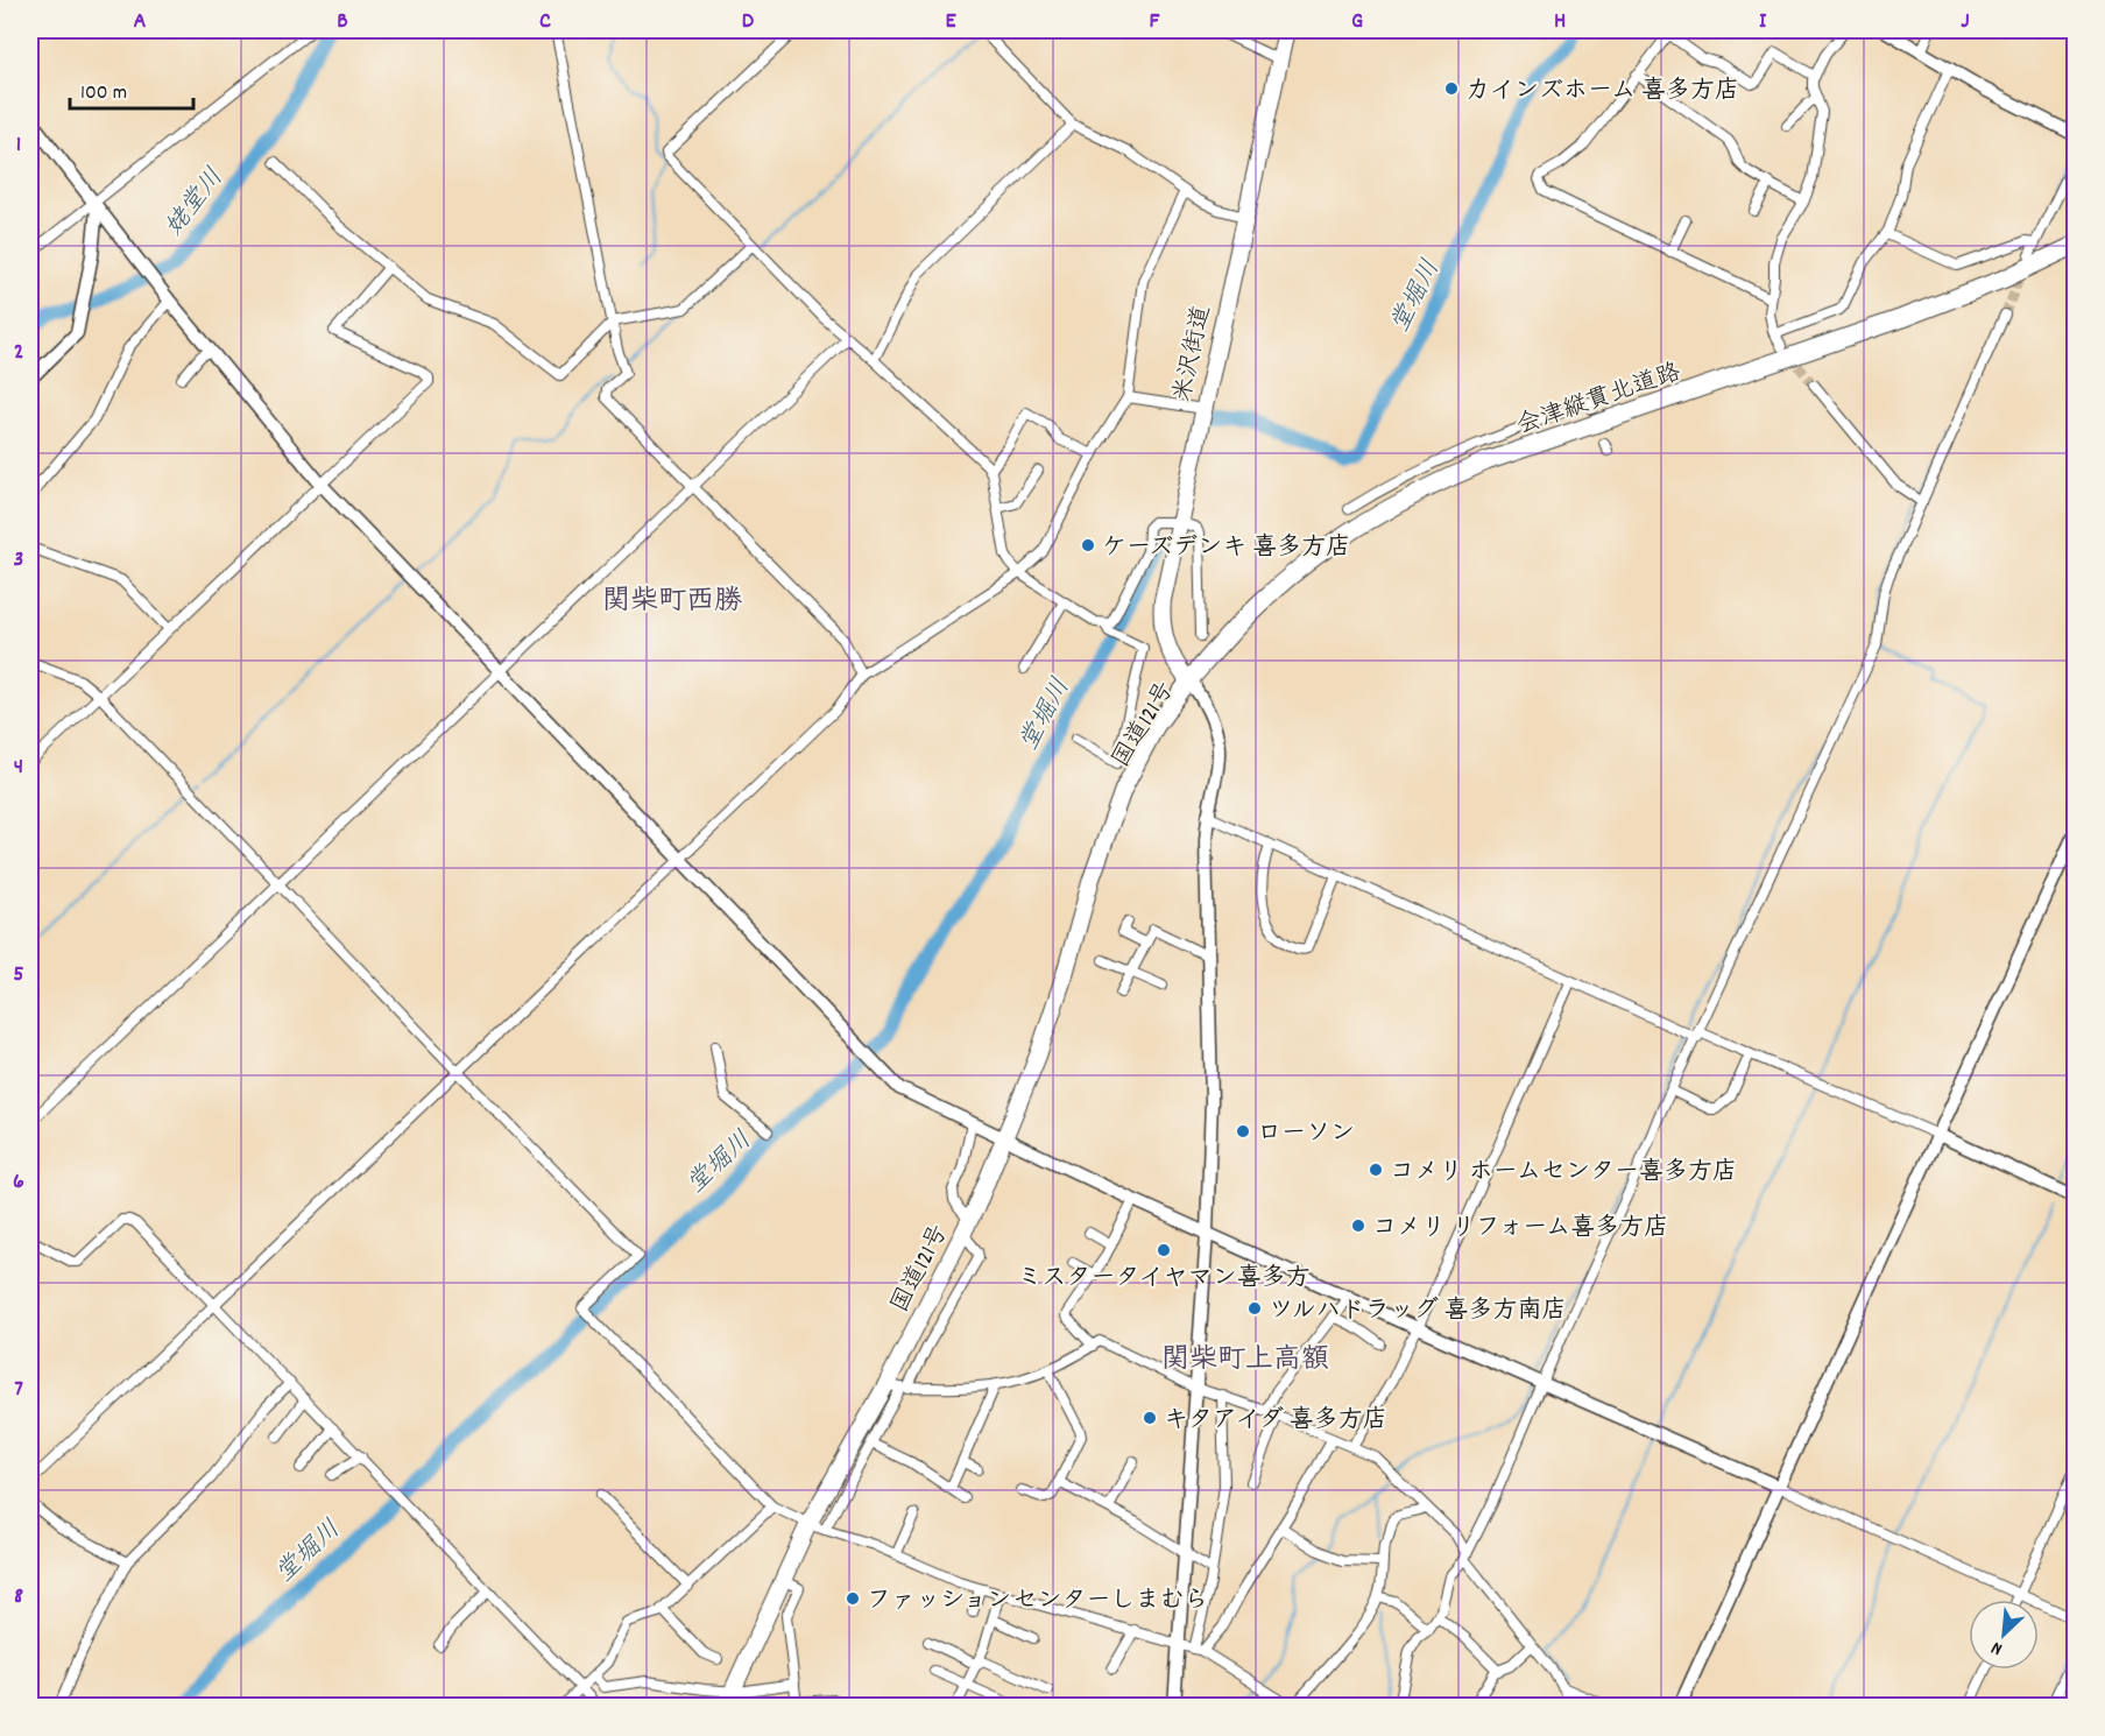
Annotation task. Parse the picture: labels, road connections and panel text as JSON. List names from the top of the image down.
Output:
{
  "streets": {
    "highway": ["米沢街道", "会津縦貫北道路", "国道121号"]
  },
  "crossings": [
    ["米沢街道", "会津縦貫北道路"],
    ["米沢街道", "国道121号"],
    ["会津縦貫北道路", "国道121号"]
  ],
  "districts": ["関柴町西勝", "関柴町上高額"],
  "water": ["姥堂川", "堂堀川"],
  "places": [
    "カインズホーム 喜多方店",
    "ケーズデンキ 喜多方店",
    "ローソン",
    "コメリ ホームセンター喜多方店",
    "コメリ リフォーム喜多方店",
    "ミスタータイヤマン喜多方",
    "ツルハドラッグ 喜多方南店",
    "キタアイダ 喜多方店",
    "ファッションセンターしまむら"
  ],
  "scale_bar": "100 m",
  "north": "bottom left",
  "grid": {
    "columns": [
      "A",
      "B",
      "C",
      "D",
      "E",
      "F",
      "G",
      "H",
      "I",
      "J"
    ],
    "rows": [
      "1",
      "2",
      "3",
      "4",
      "5",
      "6",
      "7",
      "8"
    ]
  }
}
